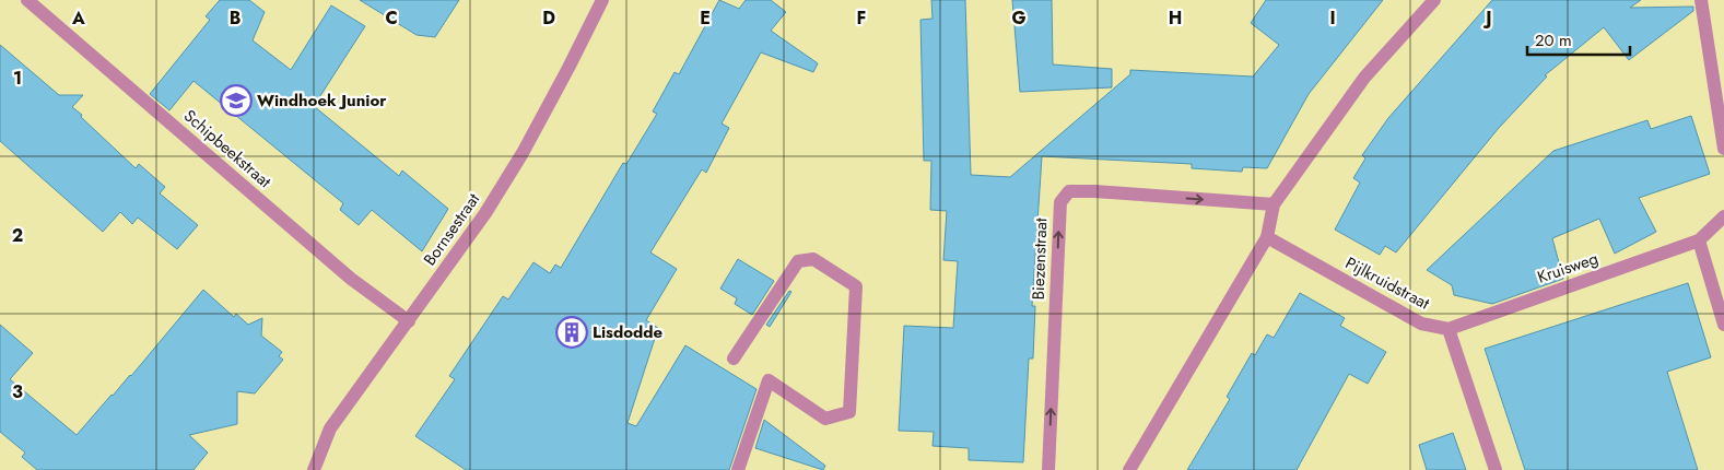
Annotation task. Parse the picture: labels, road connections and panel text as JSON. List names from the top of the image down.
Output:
{
  "streets": {
    "street": [
      "Schipbeekstraat",
      "Bornsestraat",
      "Biezenstraat",
      "Kruisweg",
      "Pijlkruidstraat"
    ]
  },
  "crossings": [
    ["Schipbeekstraat", "Bornsestraat"],
    ["Kruisweg", "Pijlkruidstraat"]
  ],
  "places": {
    "school or university": ["Windhoek Junior"],
    "building": ["Lisdodde"]
  },
  "scale_bar": "20 m",
  "grid": {
    "columns": [
      "A",
      "B",
      "C",
      "D",
      "E",
      "F",
      "G",
      "H",
      "I",
      "J"
    ],
    "rows": ["1", "2", "3"]
  }
}
